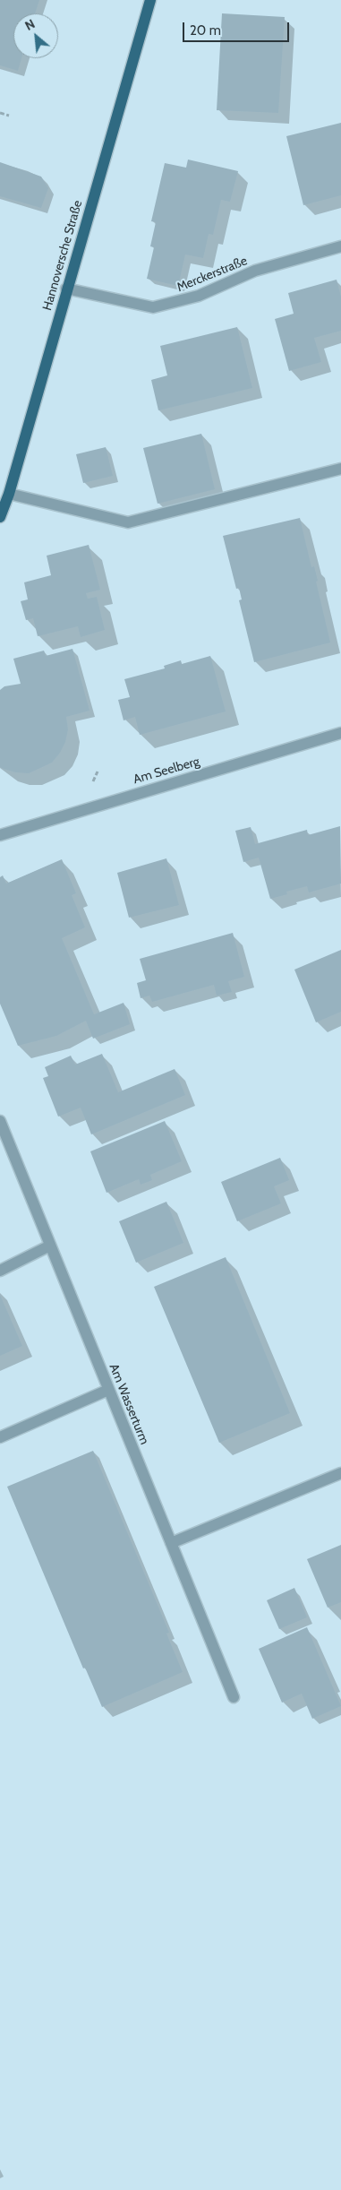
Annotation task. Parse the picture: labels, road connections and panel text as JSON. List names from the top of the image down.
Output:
{
  "streets": {
    "main road": ["Hannoversche Straße"],
    "street": ["Merckerstraße", "Am Seelberg", "Am Wasserturm"]
  },
  "crossings": [
    ["Hannoversche Straße", "Merckerstraße"]
  ],
  "scale_bar": "20 m",
  "north": "top left"
}
